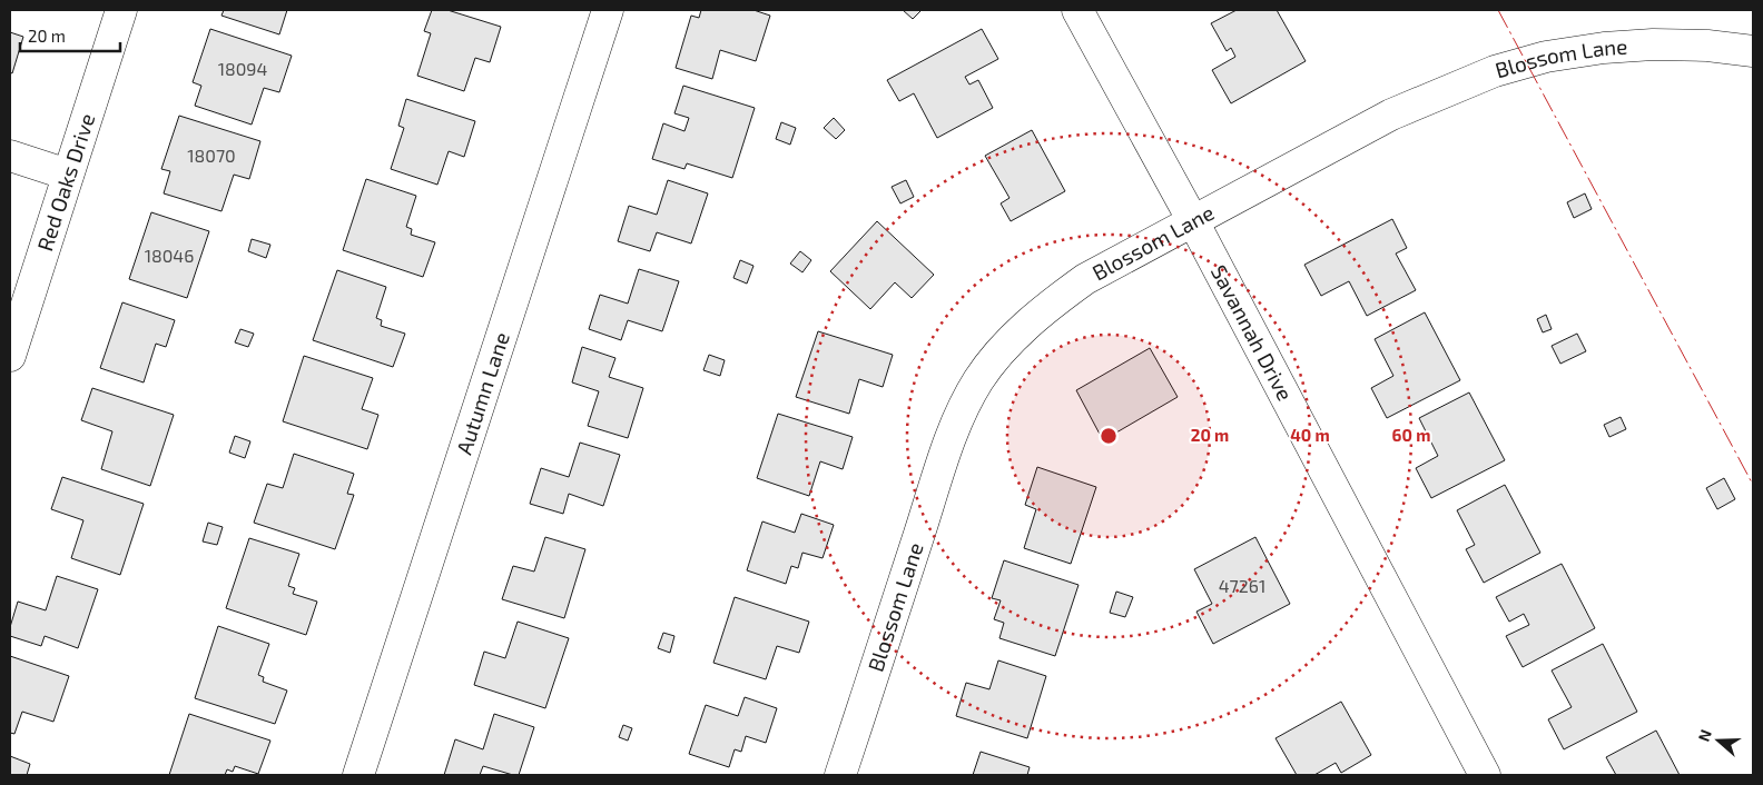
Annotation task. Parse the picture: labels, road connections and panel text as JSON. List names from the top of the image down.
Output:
{
  "streets": {
    "street": [
      "Blossom Lane",
      "Red Oaks Drive",
      "Savannah Drive",
      "Autumn Lane"
    ]
  },
  "crossings": [
    ["Blossom Lane", "Savannah Drive"]
  ],
  "house_numbers": [
    "18094",
    "18070",
    "18046",
    "47261"
  ],
  "scale_bar": "20 m",
  "north": "left",
  "rings": ["20 m", "40 m", "60 m"]
}
